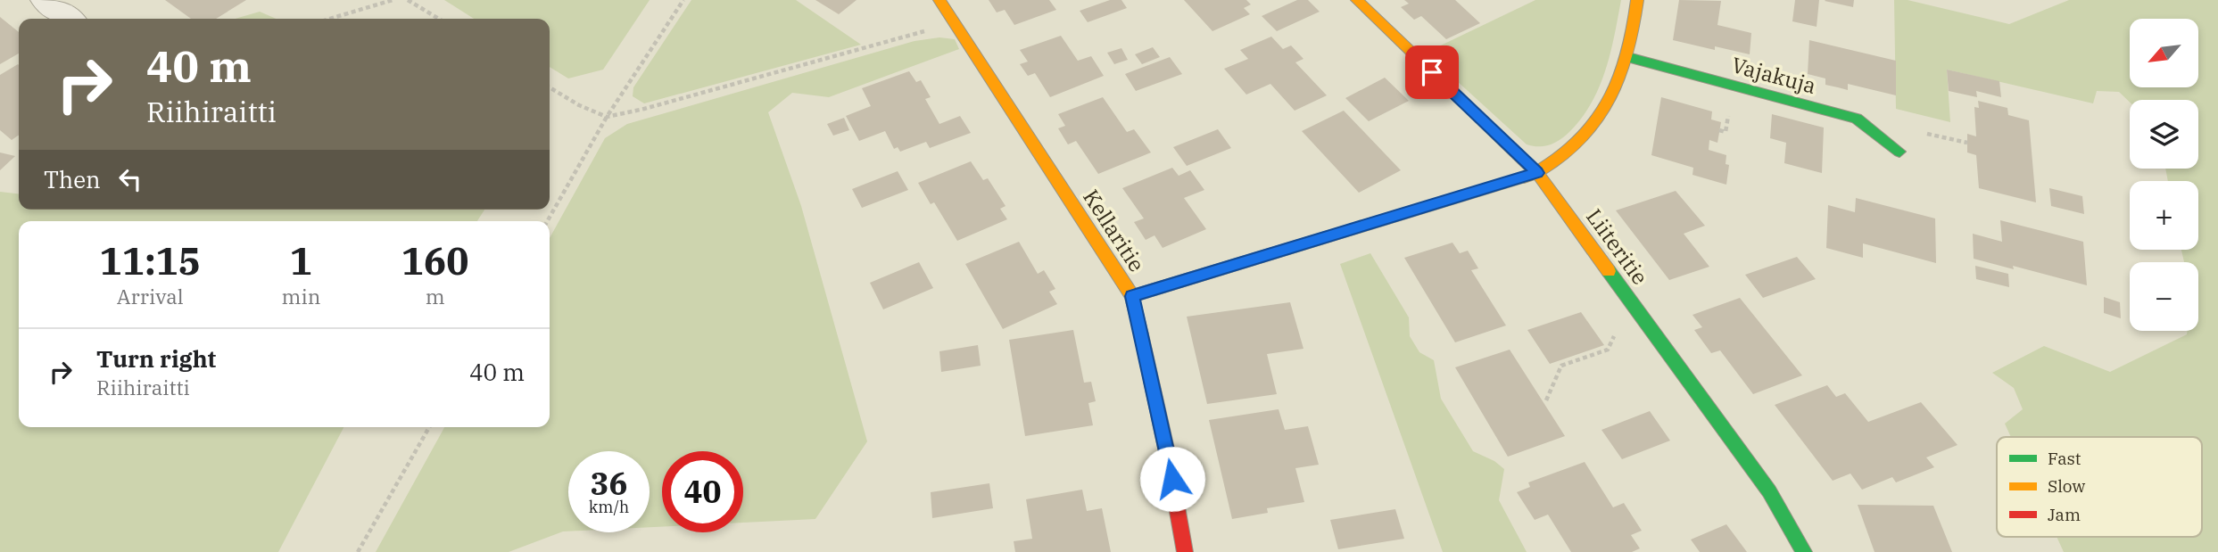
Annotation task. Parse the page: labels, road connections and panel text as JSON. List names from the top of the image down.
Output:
{
  "streets": {
    "street": ["Vajakuja", "Kellaritie", "Liiteritie"]
  },
  "legend": ["Fast", "Slow", "Jam"],
  "north": "bottom left",
  "page": {
    "map_buttons": ["+", "−"],
    "turn": ["40 m", "Riihiraitti"],
    "then": "Then",
    "eta": [
      "11:15",
      "Arrival",
      "1",
      "min",
      "160",
      "m"
    ],
    "list": [
      {
        "name": "Turn right",
        "note": "Riihiraitti",
        "value": "40 m"
      }
    ],
    "speed": "36 km/h",
    "limit": "40"
  }
}
